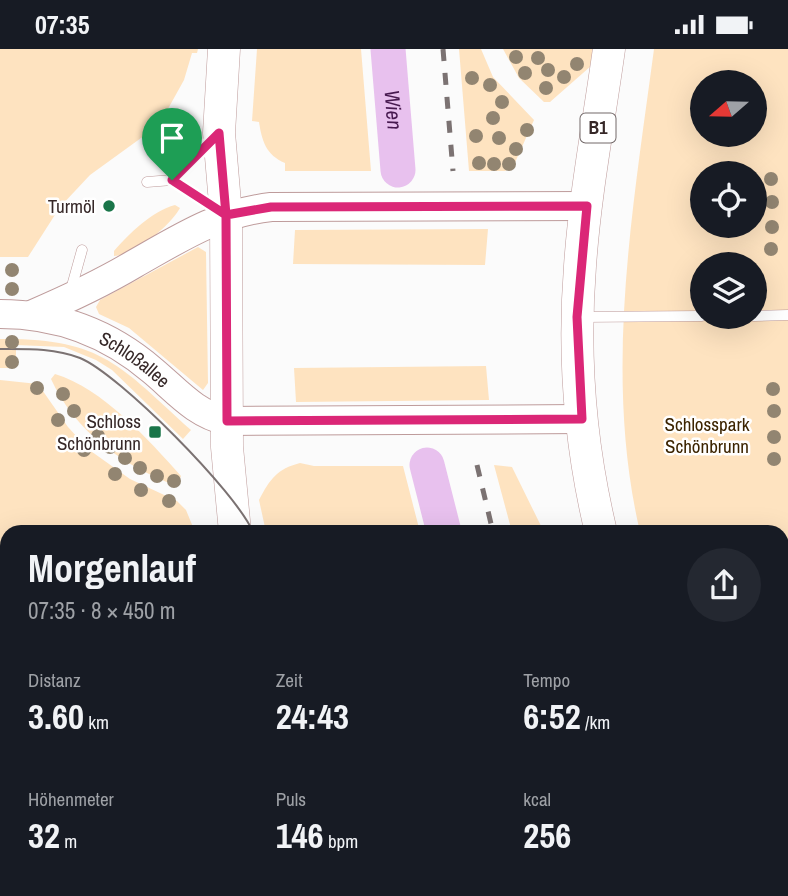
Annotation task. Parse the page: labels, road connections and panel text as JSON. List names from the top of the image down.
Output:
{
  "streets": {
    "main road": ["B1", "Schloßallee"]
  },
  "crossings": [
    ["B1", "Schloßallee"]
  ],
  "water": ["Wien"],
  "parks": ["Schlosspark Schönbrunn"],
  "places": {
    "other": ["Turmöl"],
    "transit": ["Schloss Schönbrunn"]
  },
  "north": "left",
  "page": {
    "status": "07:35",
    "heading": ["Morgenlauf", "07:35 · 8 × 450 m"],
    "stats": [
      ["Distanz", "3.60 km"],
      ["Zeit", "24:43"],
      ["Tempo", "6:52 /km"],
      ["Höhenmeter", "32 m"],
      ["Puls", "146 bpm"],
      ["kcal", "256"]
    ]
  }
}
